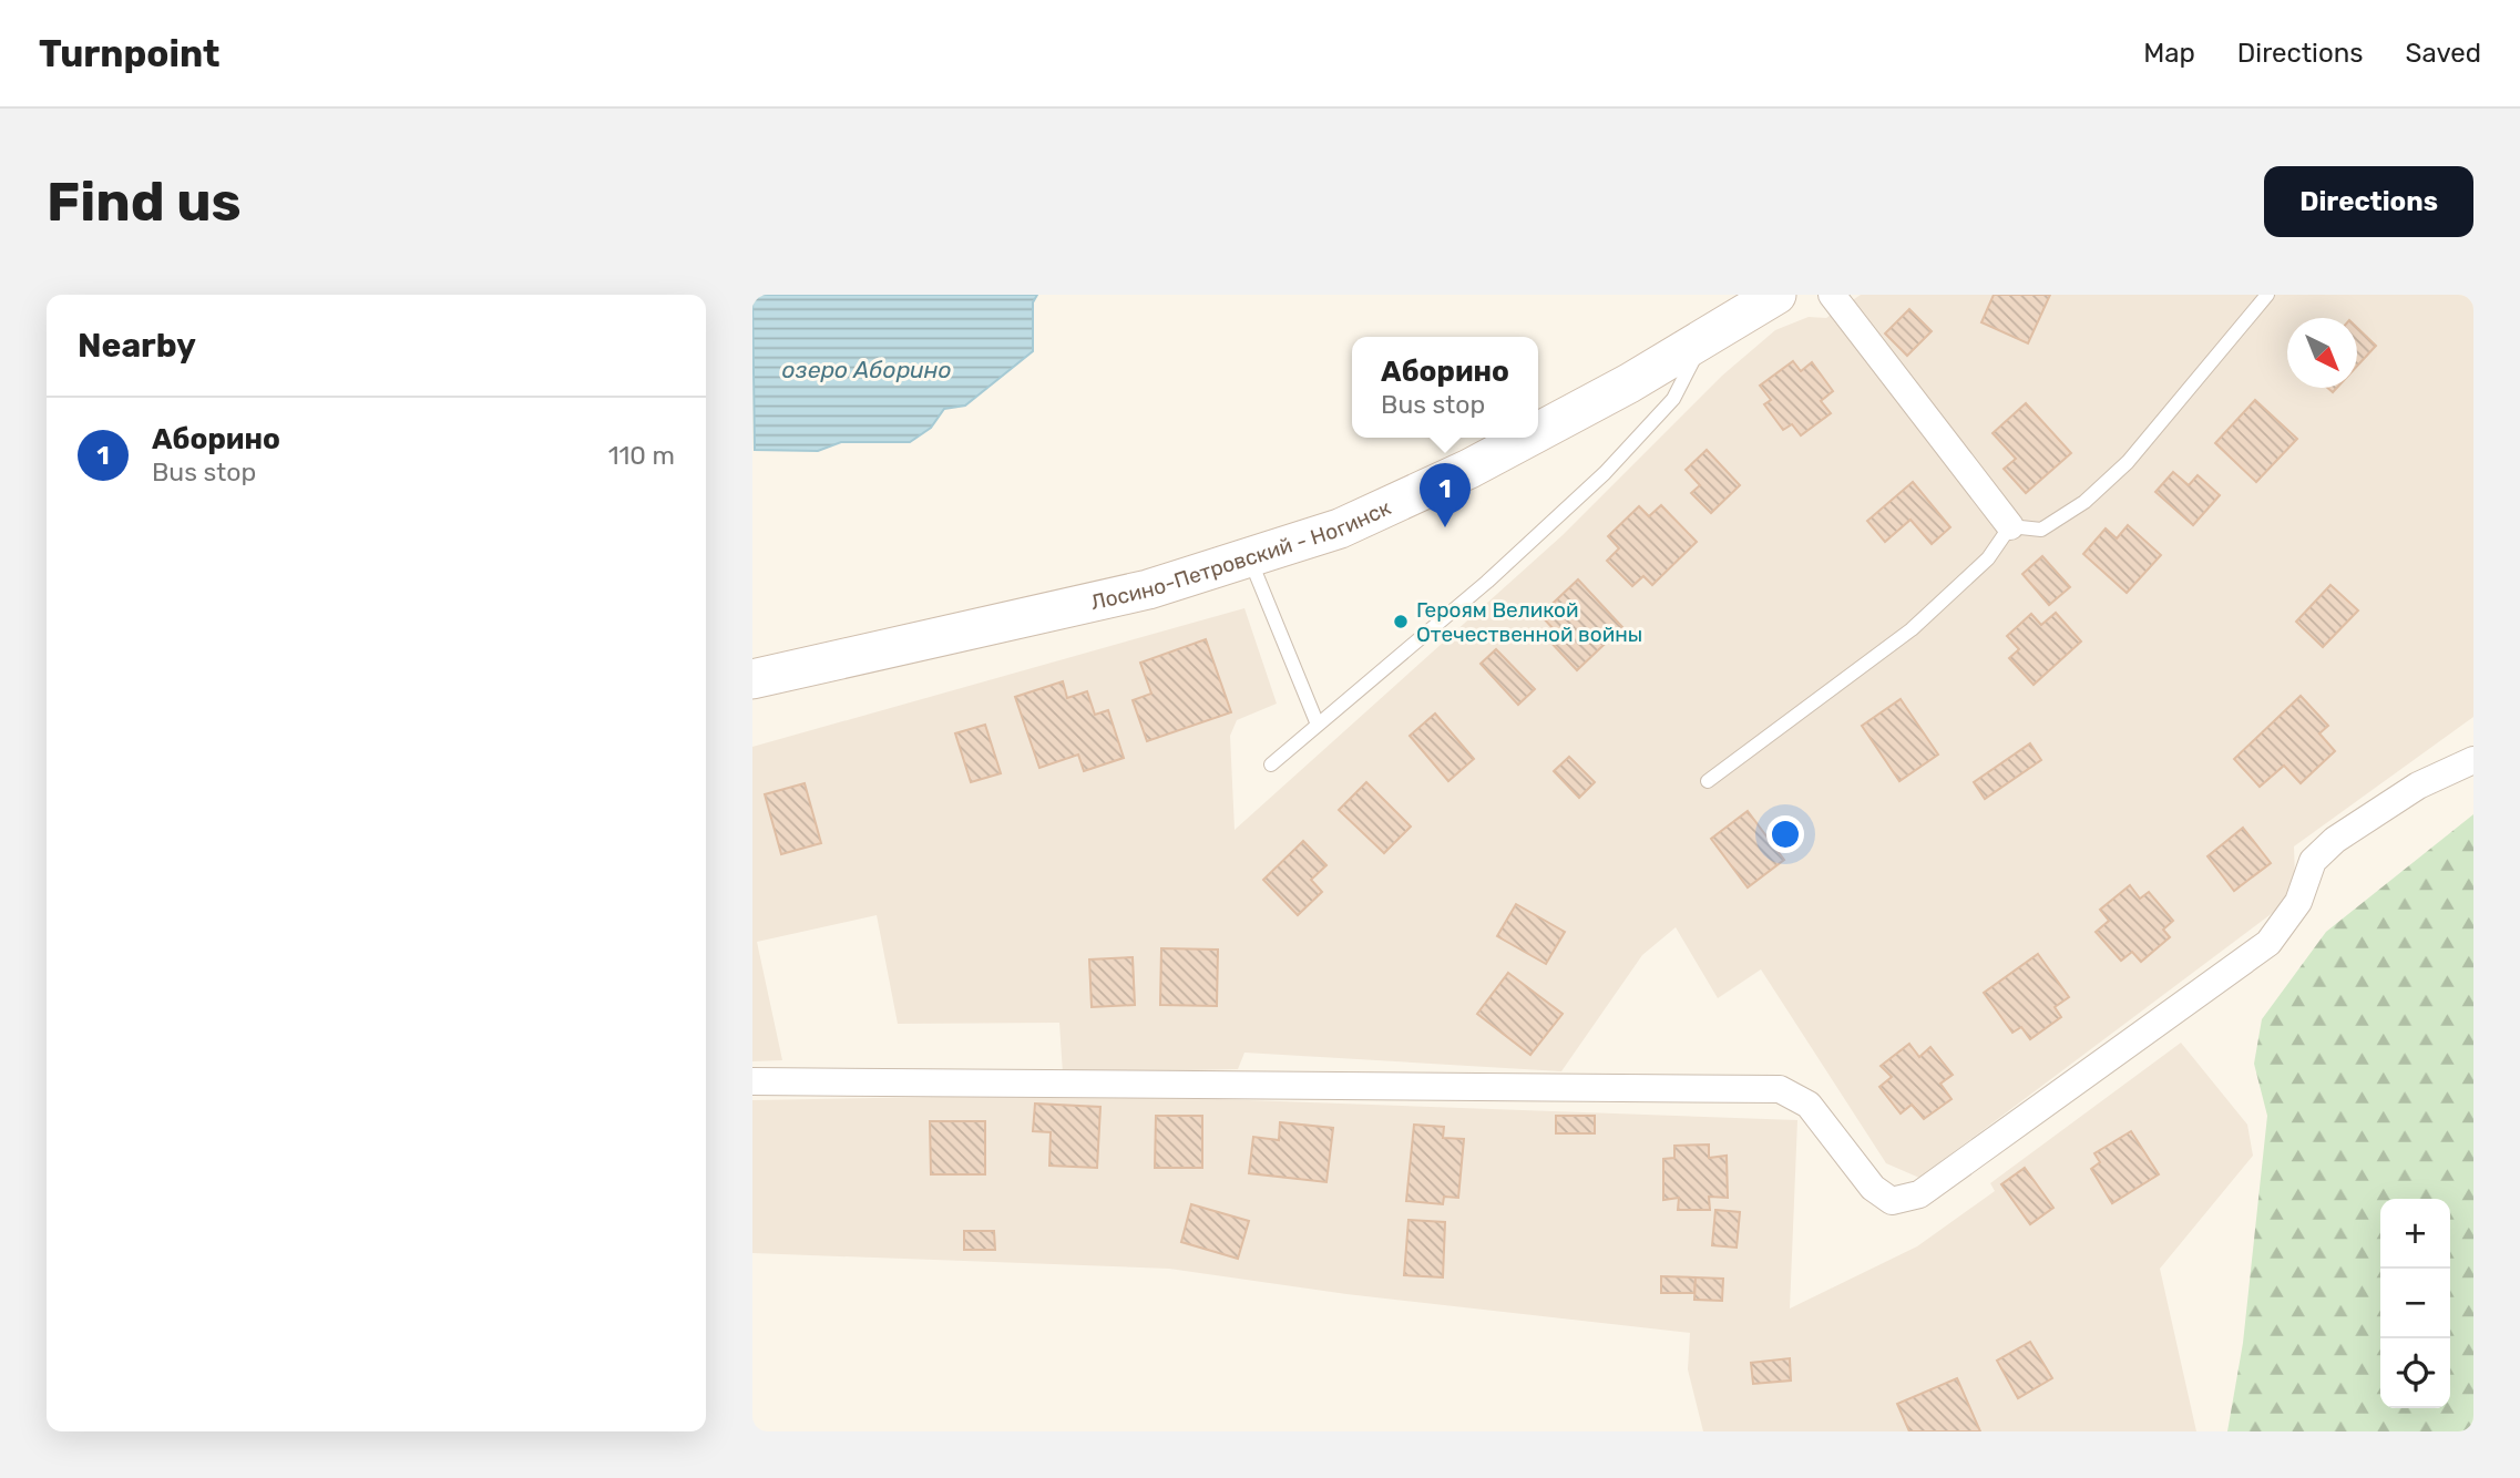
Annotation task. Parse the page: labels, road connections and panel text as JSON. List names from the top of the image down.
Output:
{
  "streets": {
    "main road": ["Лосино-Петровский - Ногинск"]
  },
  "water": ["озеро Аборино"],
  "places": ["Героям Великой Отечественной войны"],
  "north": "bottom right",
  "page": {
    "header": "Turnpoint",
    "nav": ["Map", "Directions", "Saved"],
    "buttons": "Directions",
    "title": "Find us",
    "heading": "Nearby",
    "popup": ["Аборино", "Bus stop"],
    "list": [
      {
        "mark": "1",
        "name": "Аборино",
        "note": "Bus stop",
        "value": "110 m"
      }
    ],
    "pins": "1",
    "map_buttons": ["+", "−"]
  }
}
